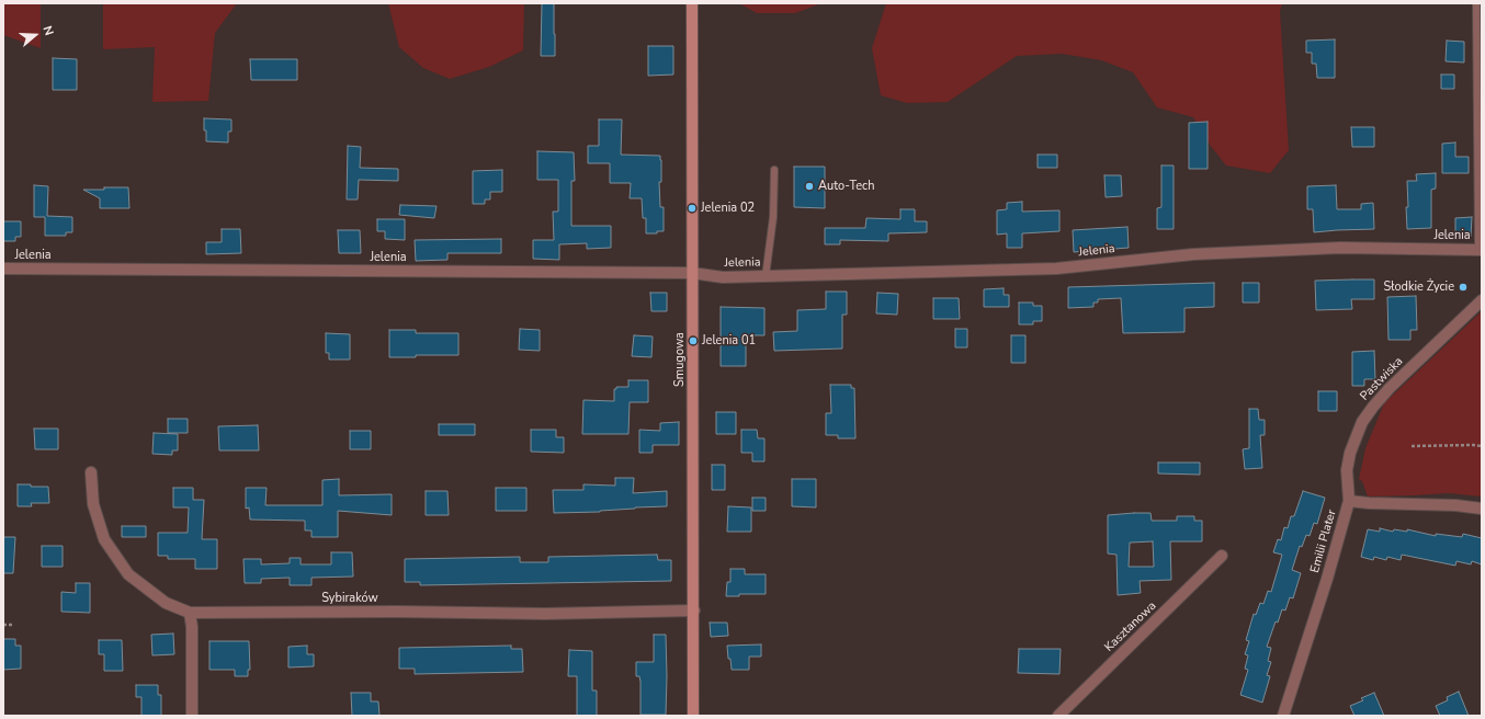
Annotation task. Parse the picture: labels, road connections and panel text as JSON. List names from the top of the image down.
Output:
{
  "streets": {
    "street": [
      "Jelenia",
      "Smugowa",
      "Pastwiska",
      "Emilii Plater",
      "Sybiraków",
      "Kasztanowa"
    ]
  },
  "crossings": [
    ["Jelenia", "Smugowa"],
    ["Smugowa", "Sybiraków"],
    ["Pastwiska", "Emilii Plater"]
  ],
  "places": [
    "Auto-Tech",
    "Jelenia 02",
    "Słodkie Życie",
    "Jelenia 01"
  ],
  "north": "right"
}
